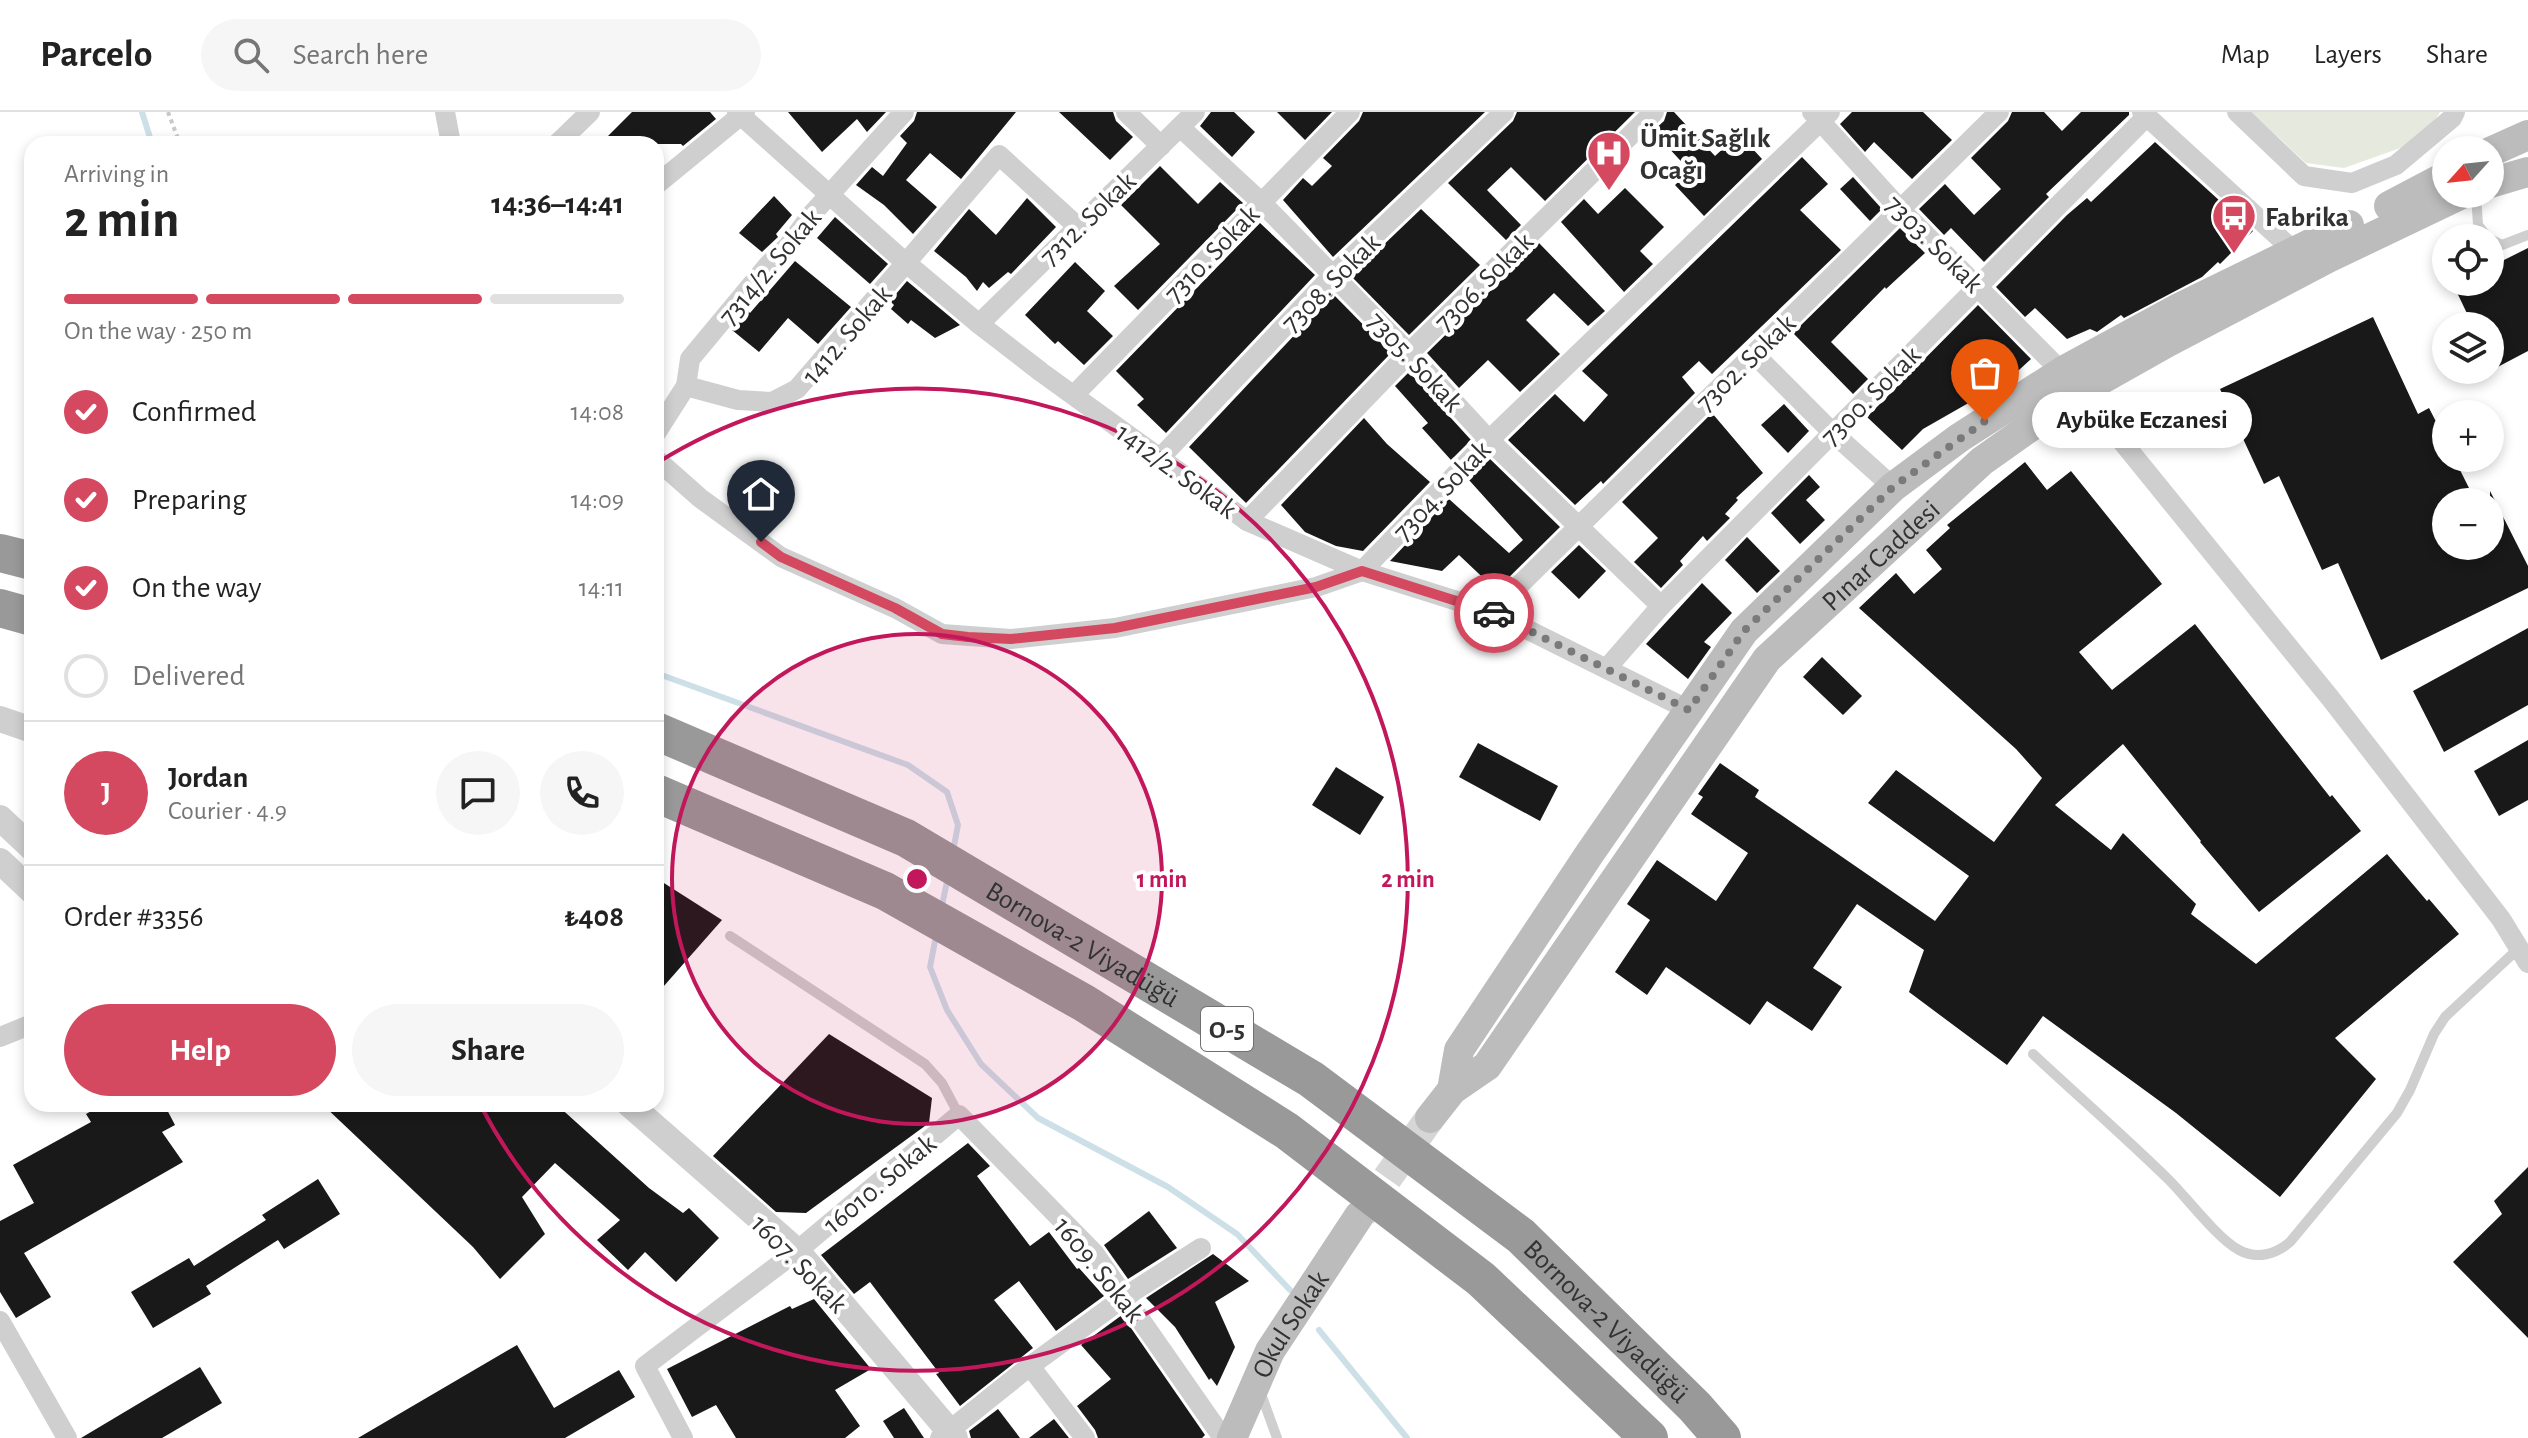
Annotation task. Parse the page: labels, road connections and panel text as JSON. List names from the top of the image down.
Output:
{
  "streets": {
    "highway": ["Bornova-2 Viyadüğü", "O-5"],
    "main road": ["Pınar Caddesi", "Okul Sokak"],
    "street": [
      "7312. Sokak",
      "7303. Sokak",
      "7310. Sokak",
      "7314/2. Sokak",
      "7306. Sokak",
      "7308. Sokak",
      "1412. Sokak",
      "7305. Sokak",
      "7302. Sokak",
      "7300. Sokak",
      "1412/2. Sokak",
      "7304. Sokak",
      "16010. Sokak",
      "1607. Sokak",
      "1609. Sokak"
    ]
  },
  "crossings": [
    ["7312. Sokak", "1412. Sokak"],
    ["7312. Sokak", "7305. Sokak"],
    ["7312. Sokak", "1412/2. Sokak"],
    ["7303. Sokak", "7302. Sokak"],
    ["7303. Sokak", "7300. Sokak"],
    ["7303. Sokak", "7304. Sokak"],
    ["7303. Sokak", "Pınar Caddesi"],
    ["7310. Sokak", "7305. Sokak"],
    ["7310. Sokak", "1412/2. Sokak"],
    ["7314/2. Sokak", "1412. Sokak"],
    ["7314/2. Sokak", "1412/2. Sokak"],
    ["7306. Sokak", "7305. Sokak"],
    ["7306. Sokak", "1412/2. Sokak"],
    ["7308. Sokak", "7305. Sokak"],
    ["7308. Sokak", "1412/2. Sokak"],
    ["1412. Sokak", "1412/2. Sokak"],
    ["7305. Sokak", "7302. Sokak"],
    ["7305. Sokak", "7300. Sokak"],
    ["7305. Sokak", "7304. Sokak"],
    ["7302. Sokak", "1412/2. Sokak"],
    ["1412/2. Sokak", "7304. Sokak"],
    ["1412/2. Sokak", "Pınar Caddesi"],
    ["16010. Sokak", "1607. Sokak"],
    ["16010. Sokak", "1609. Sokak"]
  ],
  "places": {
    "hospital": ["Ümit Sağlık Ocağı"],
    "bus stop": ["Fabrika"],
    "other": ["Aybüke Eczanesi"]
  },
  "north": "bottom left",
  "page": {
    "header": "Parcelo",
    "search": "Search here",
    "nav": ["Map", "Layers", "Share"],
    "map_buttons": ["+", "−"],
    "heading": ["2 min", "Arriving in", "14:36–14:41"],
    "panel": [
      "Jordan",
      "Courier · 4.9",
      "Order #3356",
      "₺408"
    ],
    "bar": "On the way · 250 m",
    "list": [
      ["Confirmed", "14:08"],
      ["Preparing", "14:09"],
      ["On the way", "14:11"],
      "Delivered"
    ],
    "bubble": "Aybüke Eczanesi",
    "round": "J",
    "buttons": ["Help", "Share"]
  },
  "rings": ["1 min", "2 min"]
}
